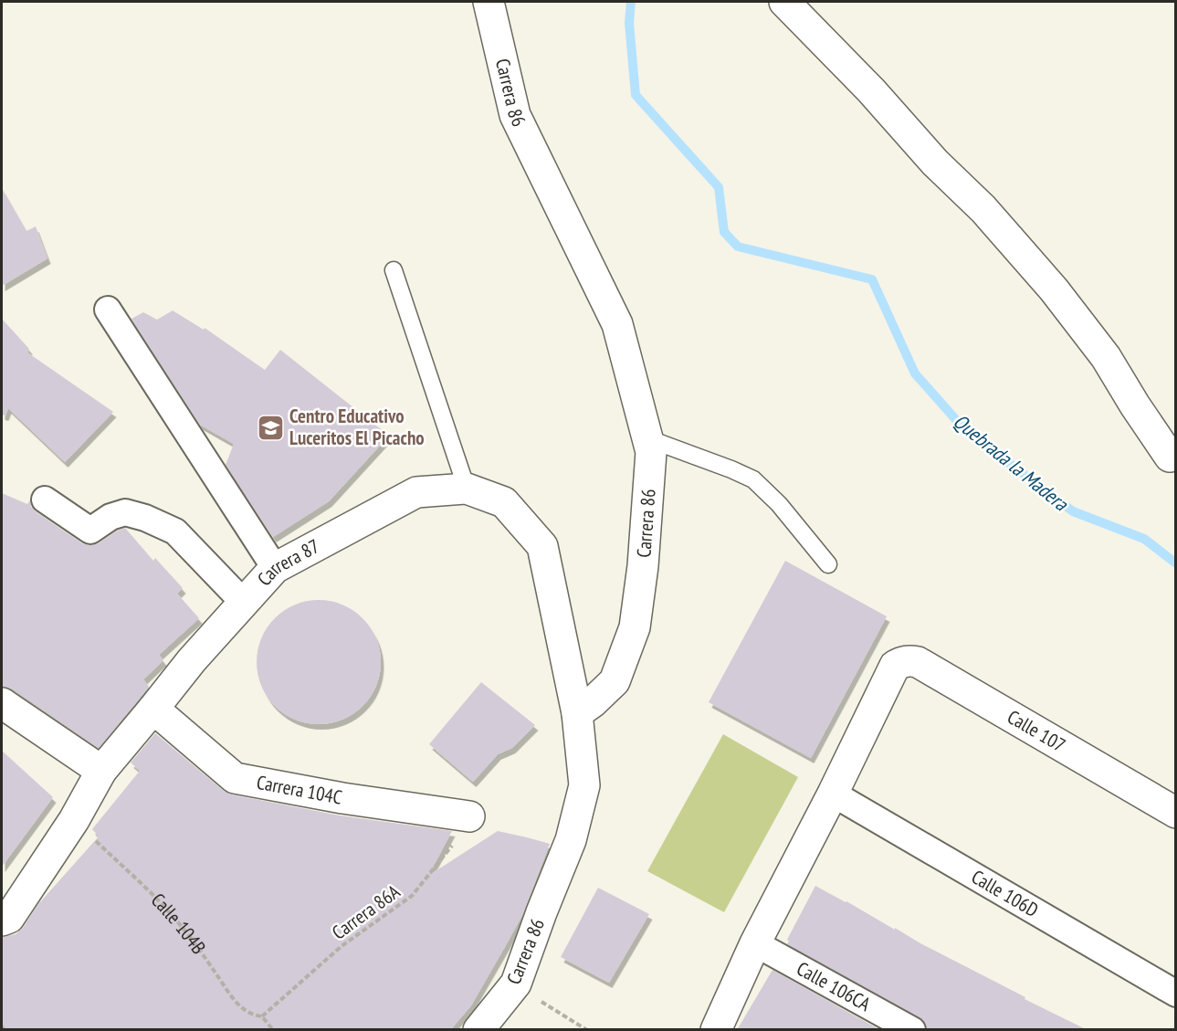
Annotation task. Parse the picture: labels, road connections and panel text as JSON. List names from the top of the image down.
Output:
{
  "streets": {
    "street": [
      "Carrera 86",
      "Carrera 87",
      "Calle 107",
      "Carrera 104C",
      "Calle 106D",
      "Calle 106CA"
    ],
    "path": ["Carrera 86A", "Calle 104B"]
  },
  "crossings": [
    ["Carrera 86", "Carrera 87"],
    ["Carrera 87", "Carrera 104C"],
    ["Carrera 87", "Calle 104B"],
    ["Calle 107", "Calle 106D"],
    ["Carrera 104C", "Carrera 86A"],
    ["Carrera 86A", "Calle 104B"]
  ],
  "water": ["Quebrada la Madera"],
  "places": {
    "school or university": ["Centro Educativo Luceritos El Picacho"]
  }
}
